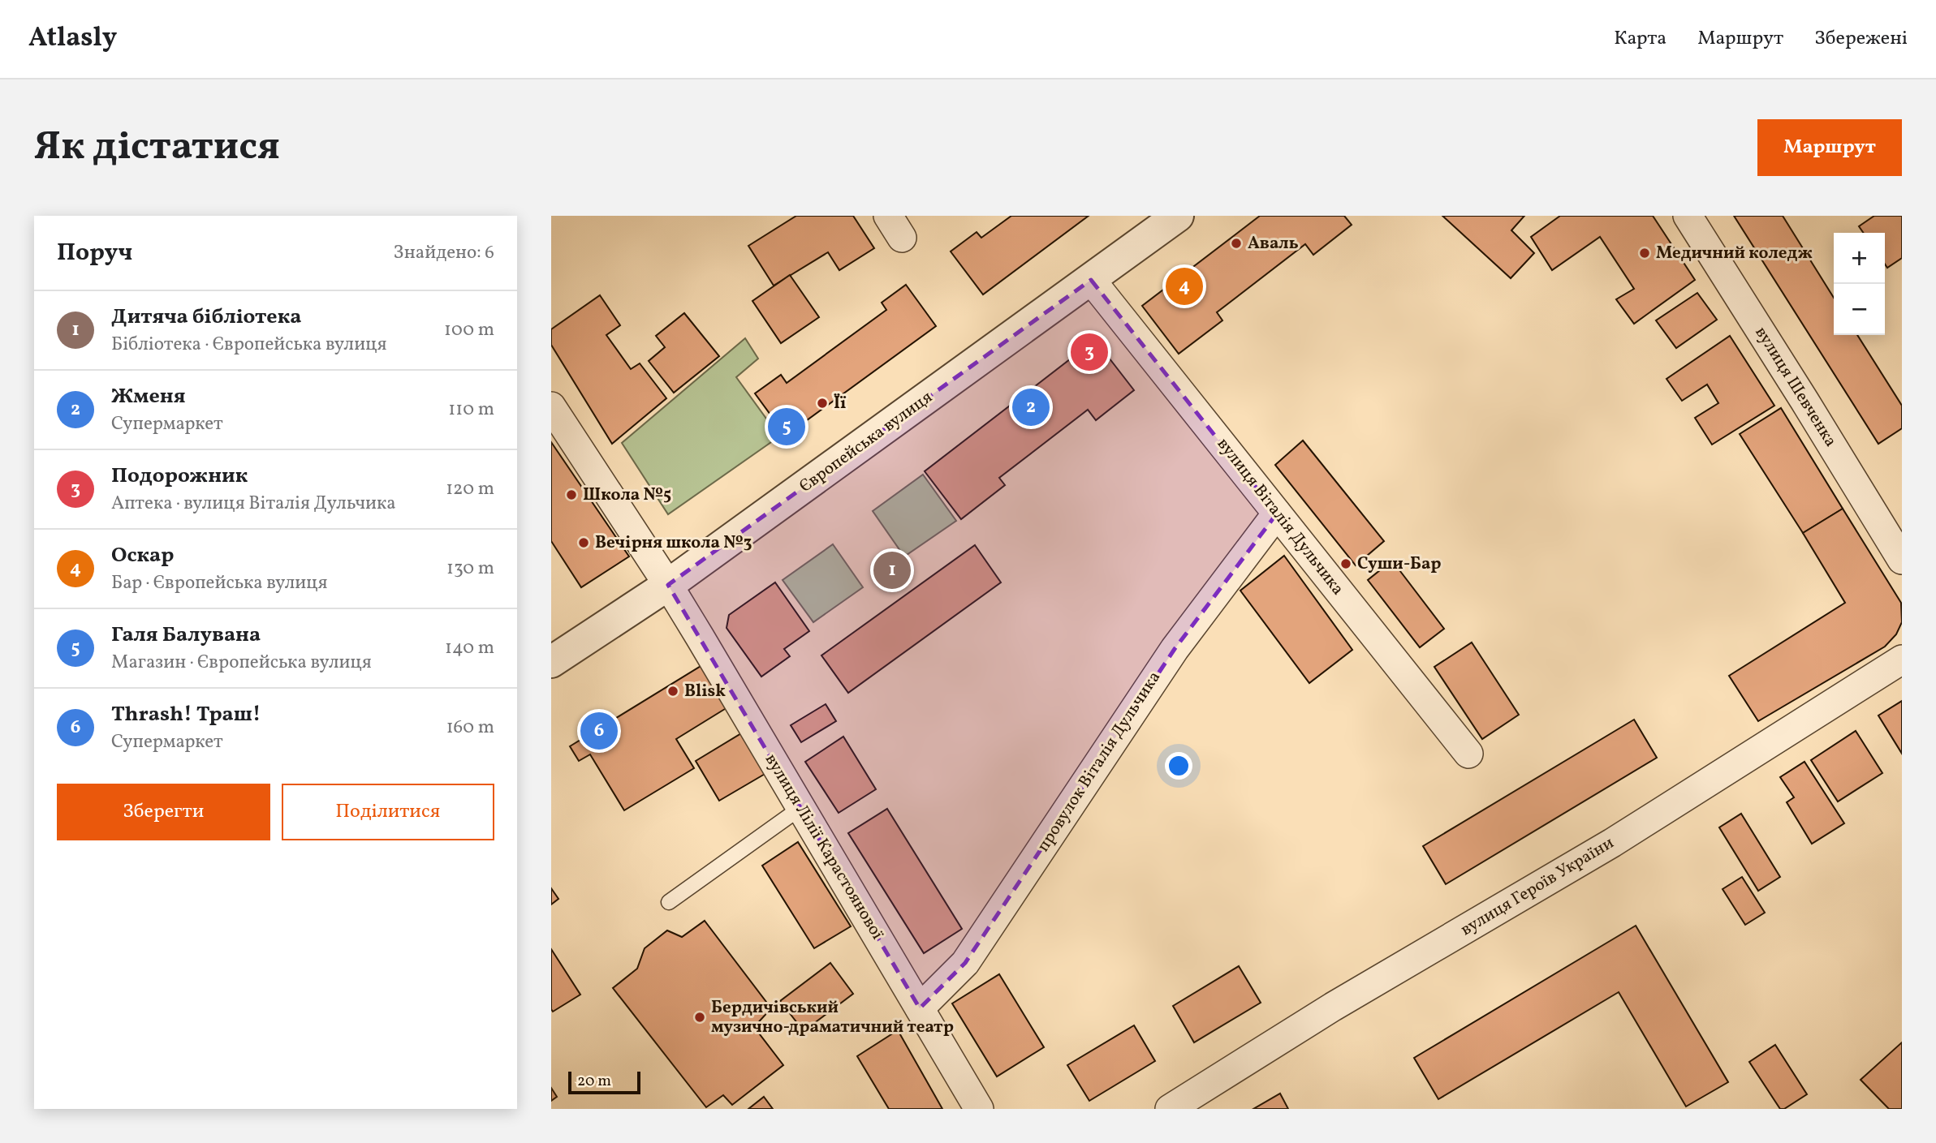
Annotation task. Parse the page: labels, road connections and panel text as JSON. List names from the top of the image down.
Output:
{
  "streets": {
    "street": [
      "вулиця Шевченка",
      "Європейська вулиця",
      "вулиця Віталія Дульчика",
      "провулок Віталія Дульчика",
      "вулиця Лілії Карастоянової",
      "вулиця Героїв України"
    ]
  },
  "crossings": [
    ["Європейська вулиця", "вулиця Віталія Дульчика"],
    ["Європейська вулиця", "вулиця Лілії Карастоянової"],
    ["вулиця Віталія Дульчика", "провулок Віталія Дульчика"],
    ["провулок Віталія Дульчика", "вулиця Лілії Карастоянової"]
  ],
  "places": [
    "Аваль",
    "Медичний коледж",
    "Її",
    "Школа №5",
    "Вечірня школа №3",
    "Суши-Бар",
    "Blisk",
    "Бердичівський музично-драматичний театр"
  ],
  "scale_bar": "20 m",
  "page": {
    "header": "Atlasly",
    "nav": ["Карта", "Маршрут", "Збережені"],
    "buttons": [
      "Маршрут",
      ["Зберегти", "Поділитися"]
    ],
    "title": "Як дістатися",
    "heading": ["Поруч", "Знайдено: 6"],
    "map_buttons": ["+", "−"],
    "pins": [
      "4",
      "3",
      "2",
      "5",
      "1",
      "6"
    ],
    "list": [
      {
        "mark": "1",
        "name": "Дитяча бібліотека",
        "note": "Бібліотека · Європейська вулиця",
        "value": "100 m"
      },
      {
        "mark": "2",
        "name": "Жменя",
        "note": "Супермаркет",
        "value": "110 m"
      },
      {
        "mark": "3",
        "name": "Подорожник",
        "note": "Аптека · вулиця Віталія Дульчика",
        "value": "120 m"
      },
      {
        "mark": "4",
        "name": "Оскар",
        "note": "Бар · Європейська вулиця",
        "value": "130 m"
      },
      {
        "mark": "5",
        "name": "Галя Балувана",
        "note": "Магазин · Європейська вулиця",
        "value": "140 m"
      },
      {
        "mark": "6",
        "name": "Thrash! Траш!",
        "note": "Супермаркет",
        "value": "160 m"
      }
    ],
    "scale": "20 m"
  }
}
